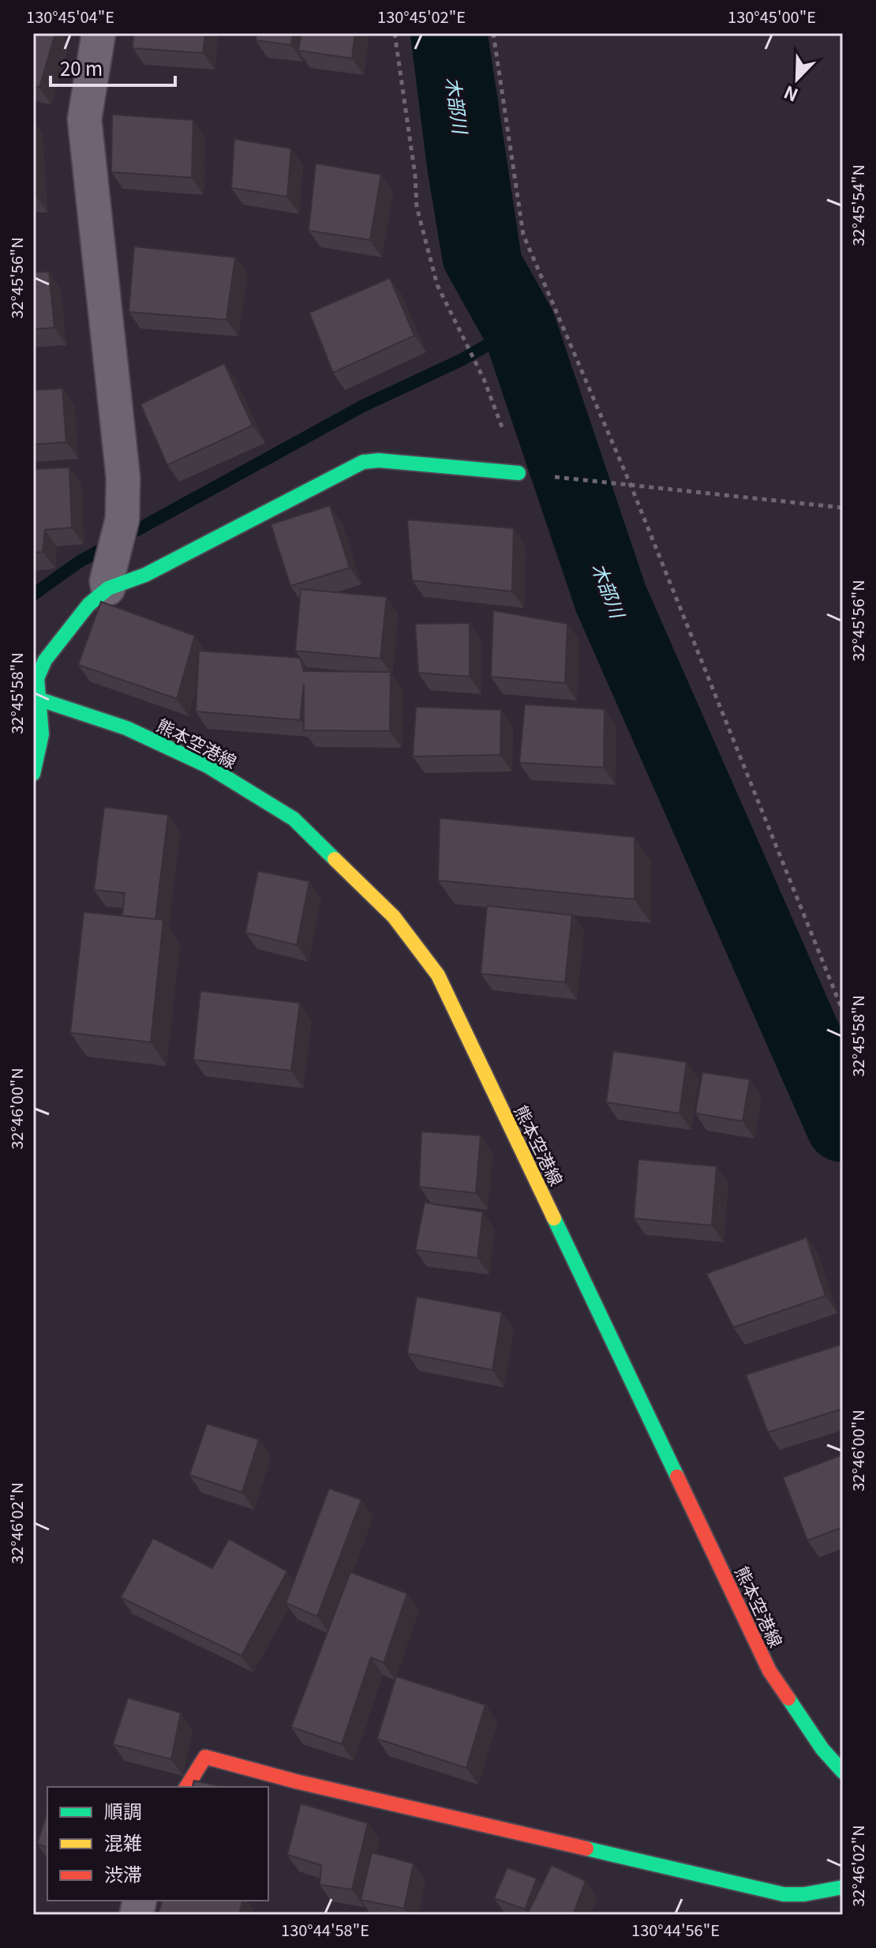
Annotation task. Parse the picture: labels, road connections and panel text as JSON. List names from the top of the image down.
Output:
{
  "streets": {
    "main road": ["熊本空港線"]
  },
  "water": ["木部川"],
  "legend": ["順調", "混雑", "渋滞"],
  "scale_bar": "20 m",
  "north": "bottom left",
  "coordinates": [
    "130°45'04\"E",
    "130°45'02\"E",
    "130°45'00\"E",
    "32°45'54\"N",
    "32°45'56\"N",
    "32°45'58\"N",
    "32°46'00\"N",
    "32°46'02\"N",
    "130°44'58\"E",
    "130°44'56\"E"
  ]
}
